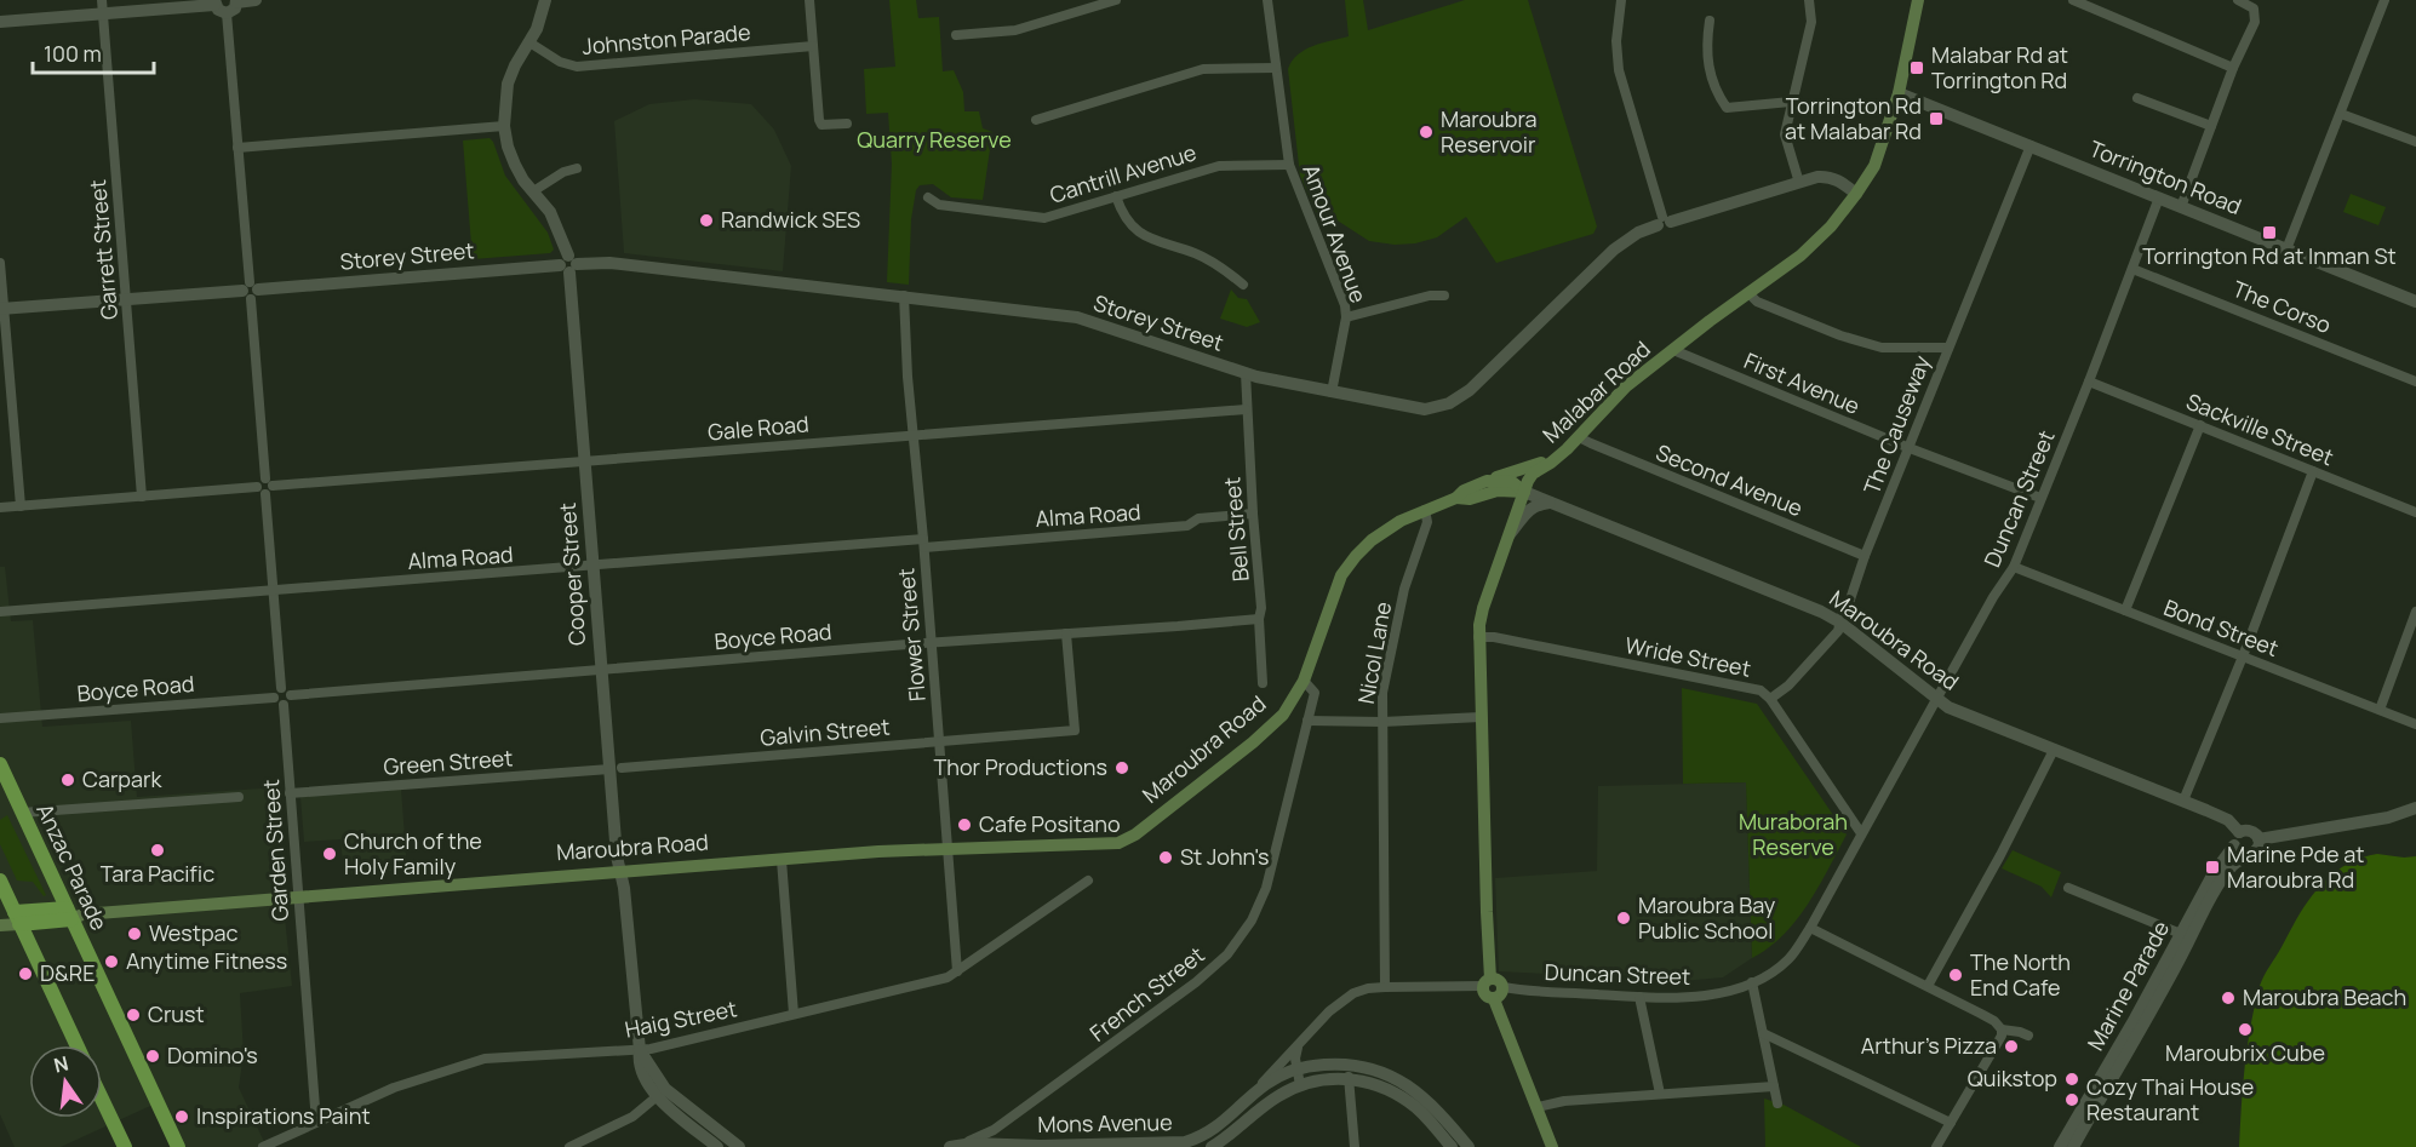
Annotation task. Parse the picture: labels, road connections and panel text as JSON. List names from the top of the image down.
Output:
{
  "streets": {
    "main road": ["Malabar Road", "Maroubra Road", "Anzac Parade"],
    "street": [
      "Johnston Parade",
      "Cantrill Avenue",
      "Torrington Road",
      "Amour Avenue",
      "Garrett Street",
      "Storey Street",
      "The Corso",
      "First Avenue",
      "The Causeway",
      "Gale Road",
      "Sackville Street",
      "Second Avenue",
      "Duncan Street",
      "Alma Road",
      "Bell Street",
      "Cooper Street",
      "Bond Street",
      "Flower Street",
      "Boyce Road",
      "Nicol Lane",
      "Wride Street",
      "Galvin Street",
      "Green Street",
      "Garden Street",
      "Marine Parade",
      "French Street",
      "Haig Street",
      "Mons Avenue"
    ]
  },
  "crossings": [
    ["Johnston Parade", "Cooper Street"],
    ["Cantrill Avenue", "Amour Avenue"],
    ["Torrington Road", "Malabar Road"],
    ["Torrington Road", "The Causeway"],
    ["Torrington Road", "Duncan Street"],
    ["Amour Avenue", "Storey Street"],
    ["Garrett Street", "Storey Street"],
    ["Storey Street", "Malabar Road"],
    ["Storey Street", "Bell Street"],
    ["Storey Street", "Cooper Street"],
    ["Storey Street", "Flower Street"],
    ["The Corso", "Duncan Street"],
    ["First Avenue", "Malabar Road"],
    ["First Avenue", "The Causeway"],
    ["First Avenue", "Duncan Street"],
    ["Malabar Road", "Second Avenue"],
    ["Malabar Road", "Duncan Street"],
    ["Malabar Road", "Maroubra Road"],
    ["Malabar Road", "Wride Street"],
    ["The Causeway", "Second Avenue"],
    ["The Causeway", "Maroubra Road"],
    ["The Causeway", "Wride Street"],
    ["Gale Road", "Bell Street"],
    ["Gale Road", "Cooper Street"],
    ["Gale Road", "Flower Street"],
    ["Sackville Street", "Duncan Street"],
    ["Duncan Street", "Bond Street"],
    ["Duncan Street", "Maroubra Road"],
    ["Duncan Street", "Wride Street"],
    ["Alma Road", "Bell Street"],
    ["Alma Road", "Cooper Street"],
    ["Alma Road", "Flower Street"],
    ["Bell Street", "Boyce Road"],
    ["Cooper Street", "Boyce Road"],
    ["Cooper Street", "Maroubra Road"],
    ["Cooper Street", "Galvin Street"],
    ["Cooper Street", "Green Street"],
    ["Flower Street", "Boyce Road"],
    ["Flower Street", "Maroubra Road"],
    ["Flower Street", "Galvin Street"],
    ["Flower Street", "Haig Street"],
    ["Boyce Road", "Galvin Street"],
    ["Boyce Road", "Garden Street"],
    ["Maroubra Road", "Nicol Lane"],
    ["Maroubra Road", "Garden Street"],
    ["Maroubra Road", "Anzac Parade"],
    ["Maroubra Road", "Marine Parade"],
    ["Maroubra Road", "French Street"],
    ["Galvin Street", "Green Street"],
    ["Green Street", "Garden Street"],
    ["Garden Street", "Haig Street"],
    ["French Street", "Mons Avenue"]
  ],
  "parks": ["Quarry Reserve", "Muraborah Reserve"],
  "places": {
    "transit": [
      "Malabar Rd at Torrington Rd",
      "Torrington Rd at Malabar Rd",
      "Torrington Rd at Inman St",
      "Marine Pde at Maroubra Rd"
    ],
    "other": [
      "Maroubra Reservoir",
      "Randwick SES",
      "Thor Productions",
      "Carpark",
      "Cafe Positano",
      "Tara Pacific",
      "Church of the Holy Family",
      "St John's",
      "Maroubra Bay Public School",
      "Westpac",
      "Anytime Fitness",
      "D&RE",
      "The North End Cafe",
      "Maroubra Beach",
      "Crust",
      "Maroubrix Cube",
      "Arthur's Pizza",
      "Domino's",
      "Quikstop",
      "Cozy Thai House Restaurant",
      "Inspirations Paint"
    ]
  },
  "scale_bar": "100 m",
  "north": "top"
}
